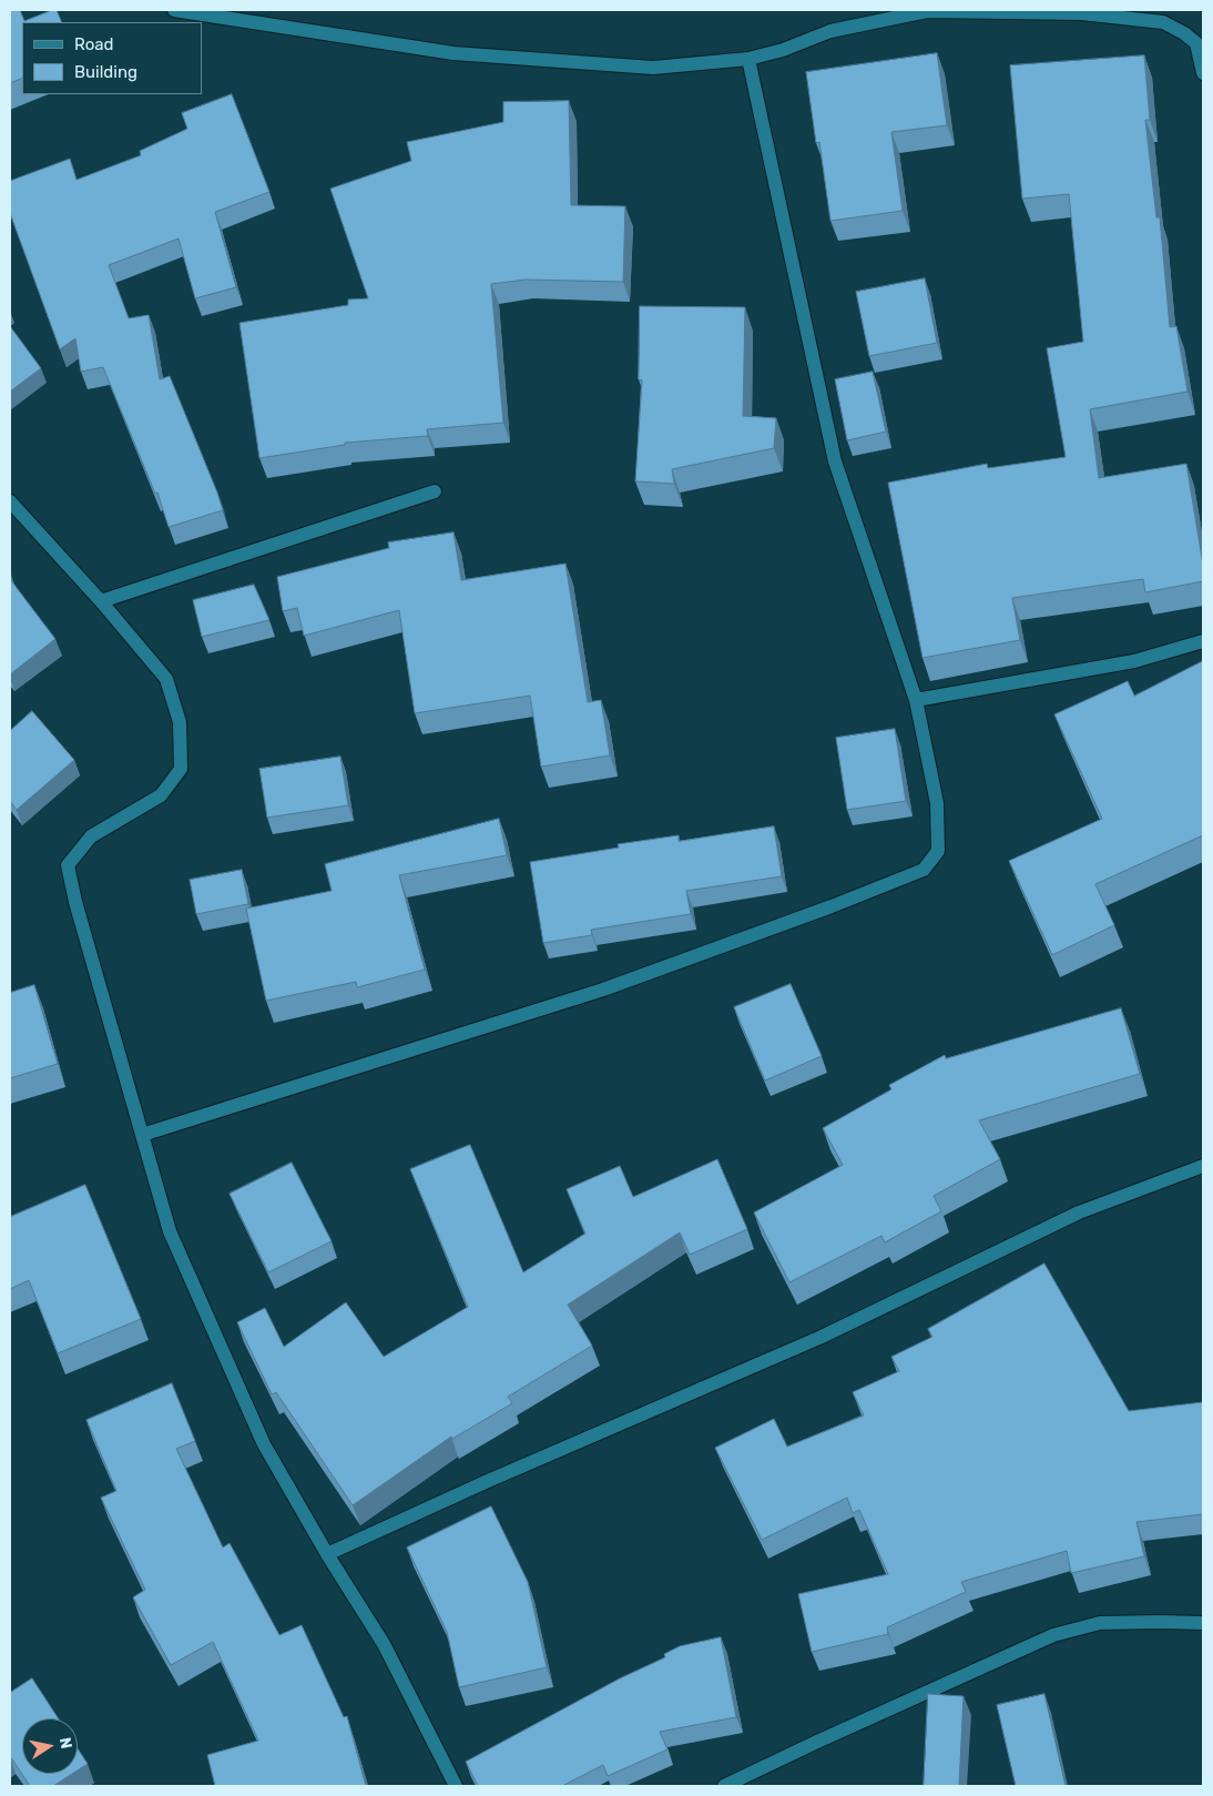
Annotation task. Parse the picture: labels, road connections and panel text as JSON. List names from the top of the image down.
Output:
{
  "legend": ["Road", "Building"],
  "north": "right"
}
